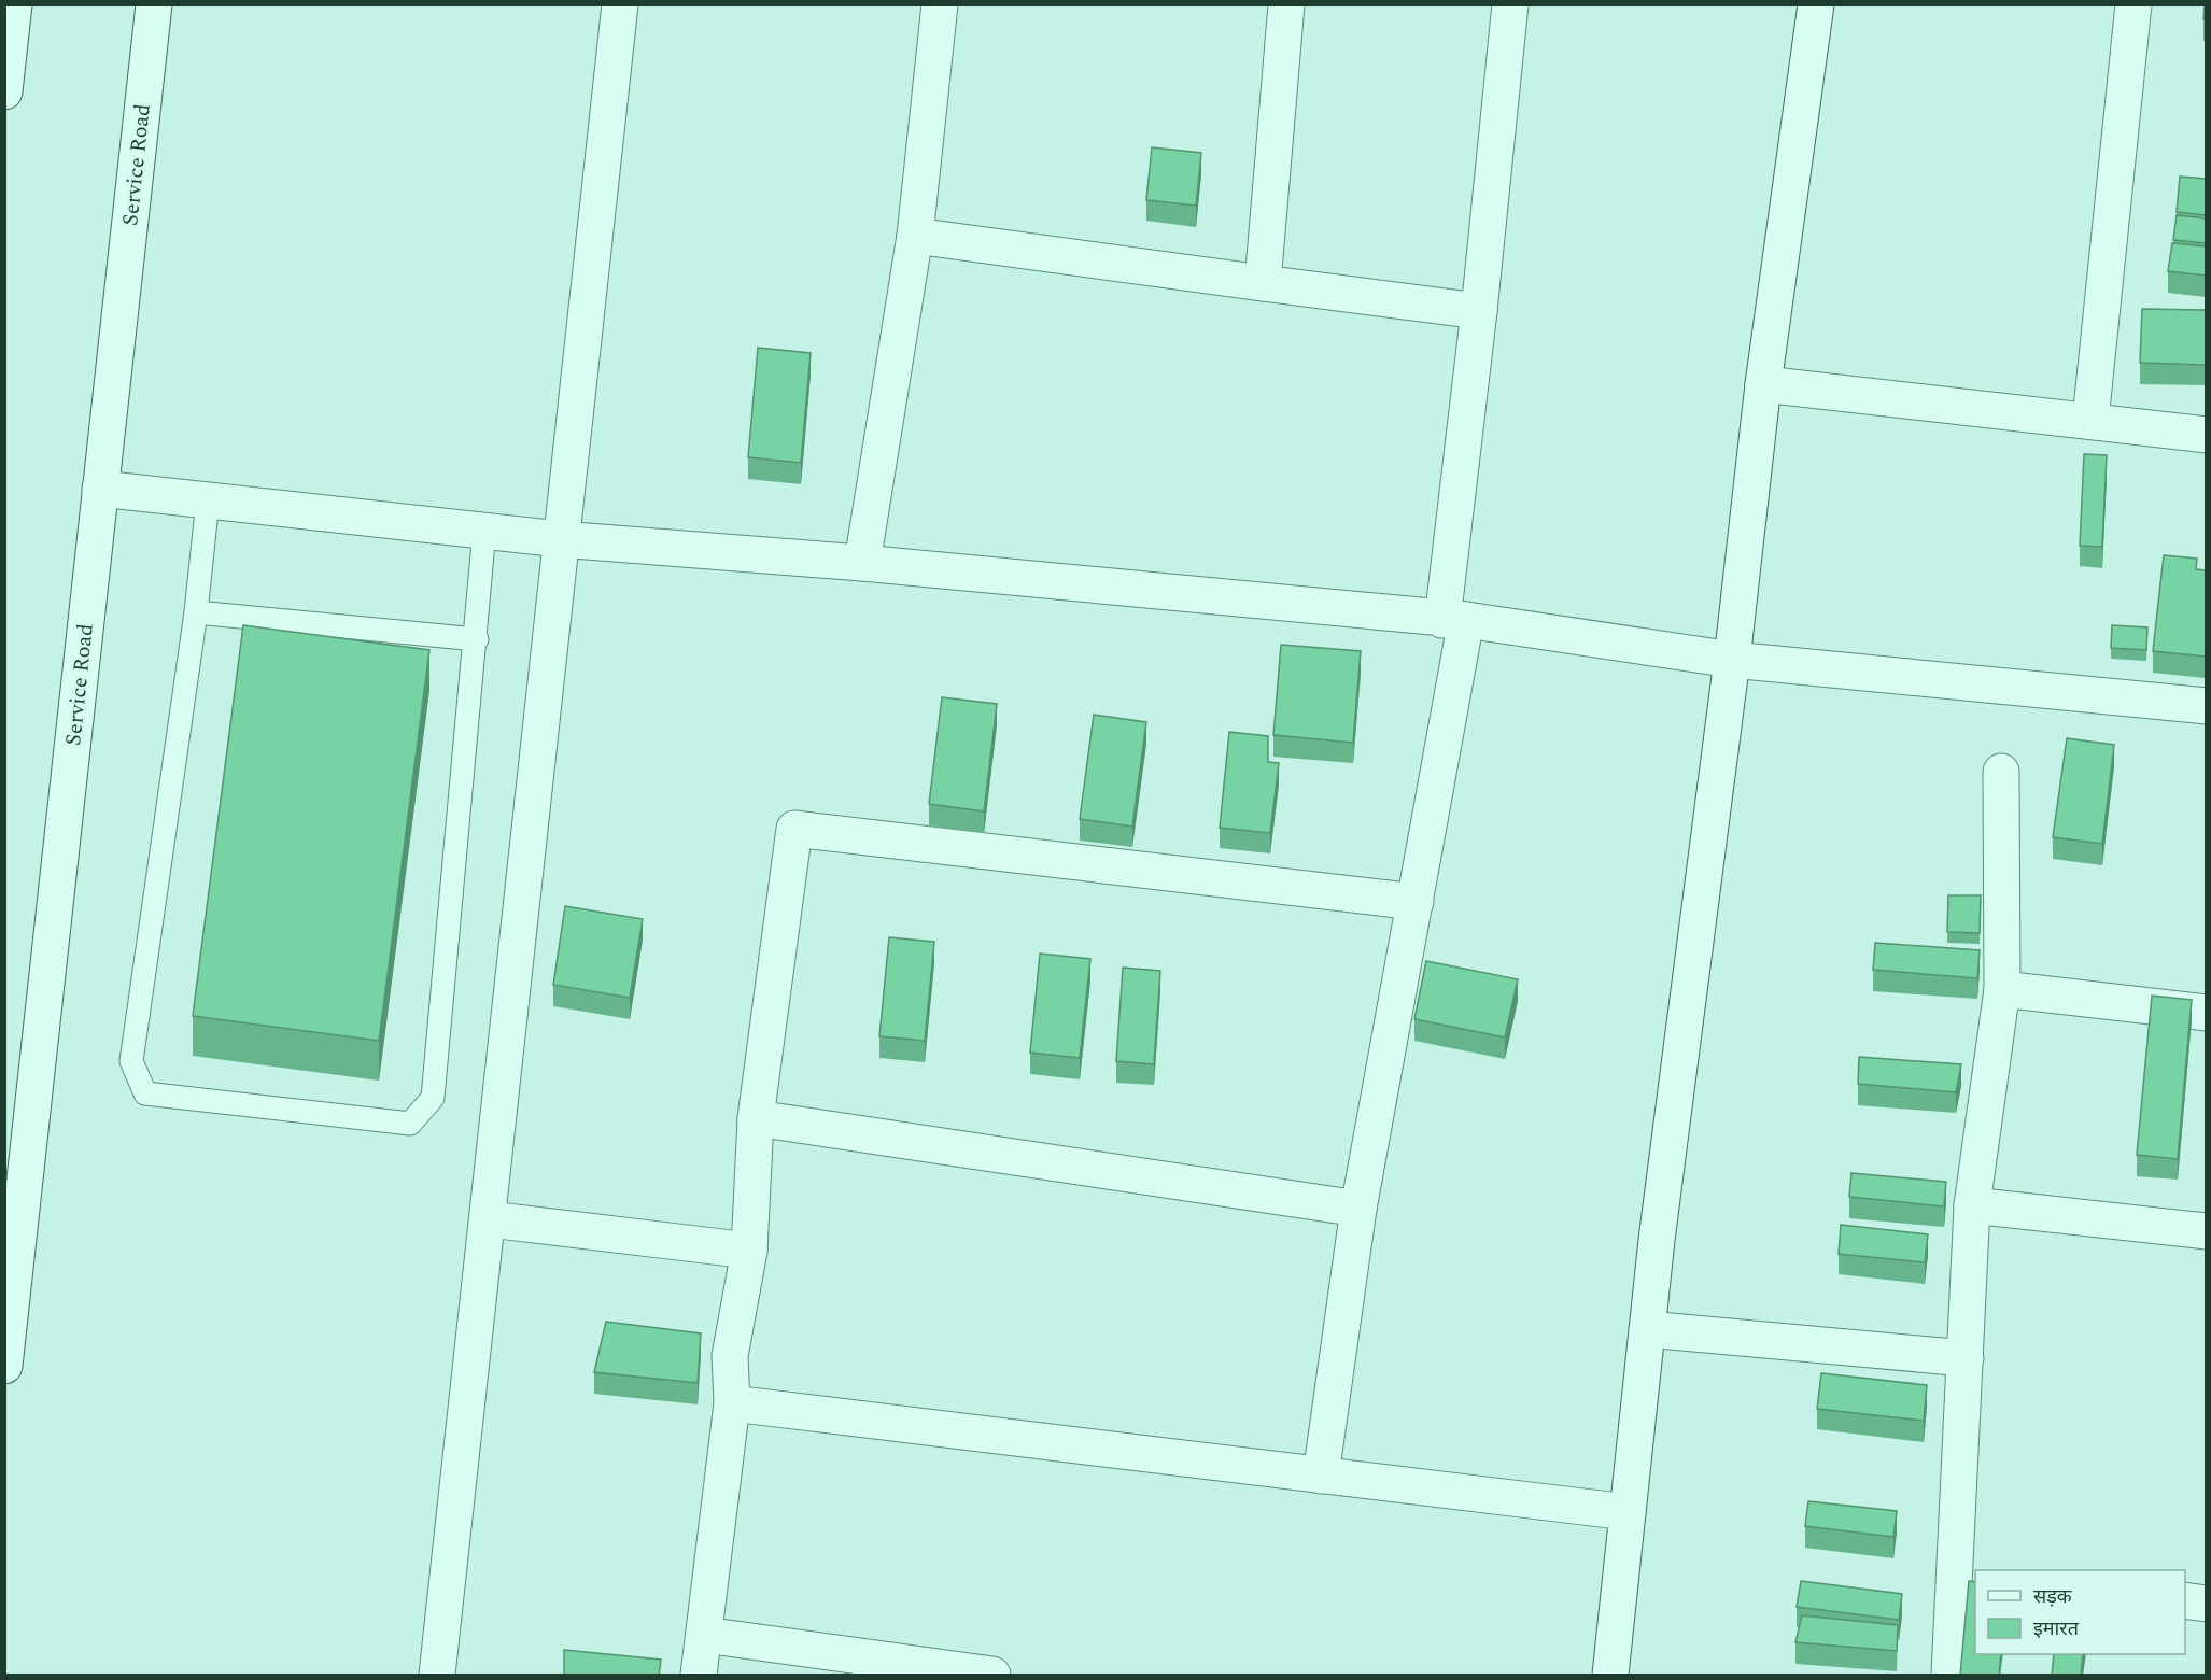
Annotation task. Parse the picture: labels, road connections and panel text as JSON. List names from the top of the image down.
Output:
{
  "streets": {
    "street": ["Service Road"]
  },
  "legend": ["सड़क", "इमारत"]
}
